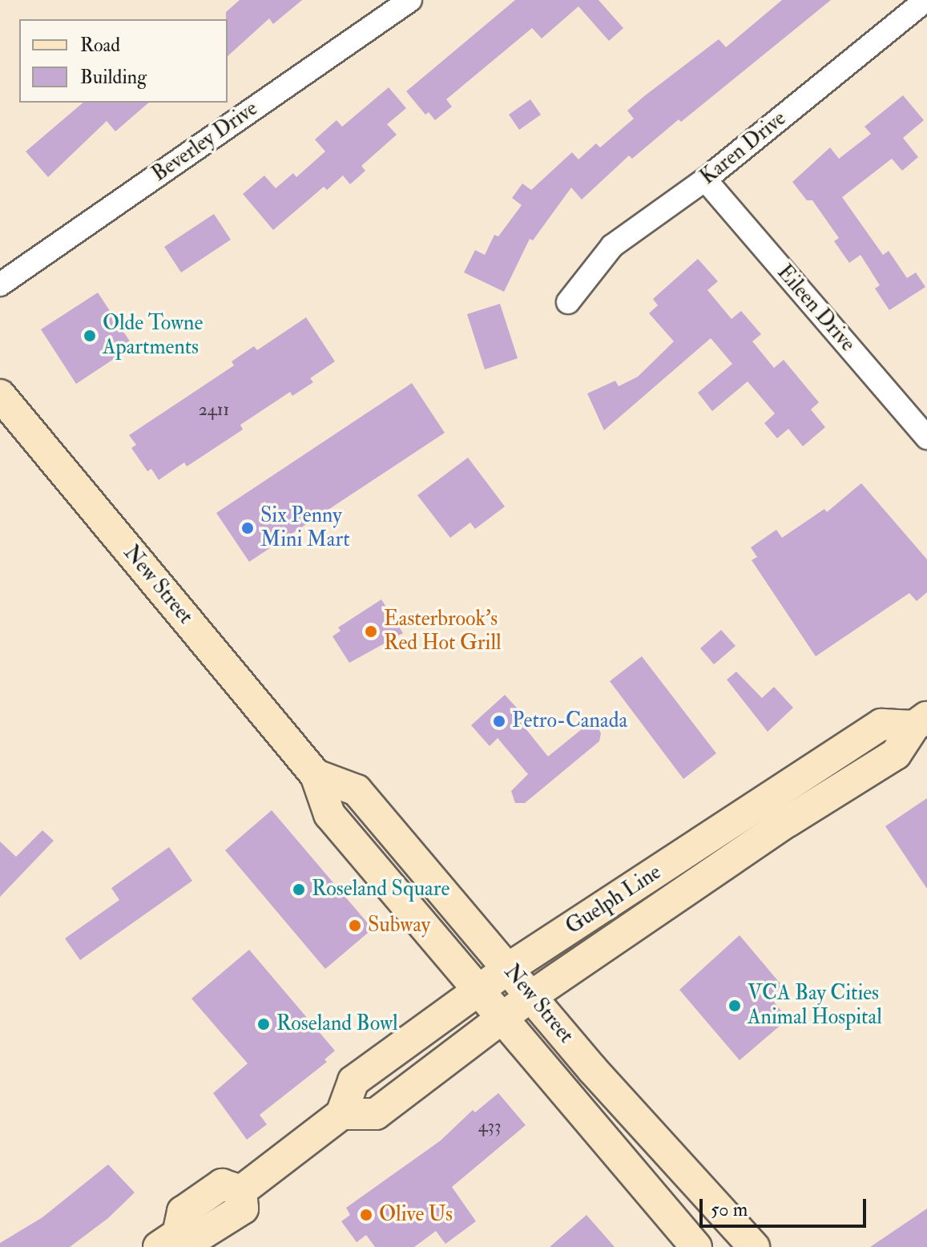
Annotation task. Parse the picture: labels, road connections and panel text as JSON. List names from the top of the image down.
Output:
{
  "streets": {
    "main road": ["New Street", "Guelph Line"],
    "street": ["Beverley Drive", "Karen Drive", "Eileen Drive"]
  },
  "crossings": [
    ["Karen Drive", "Eileen Drive"],
    ["New Street", "Guelph Line"]
  ],
  "places": [
    "Olde Towne Apartments",
    "Six Penny Mini Mart",
    "Easterbrook's Red Hot Grill",
    "Petro-Canada",
    "Roseland Square",
    "Subway",
    "VCA Bay Cities Animal Hospital",
    "Roseland Bowl",
    "Olive Us"
  ],
  "house_numbers": ["2411", "433"],
  "legend": ["Road", "Building"],
  "scale_bar": "50 m"
}
